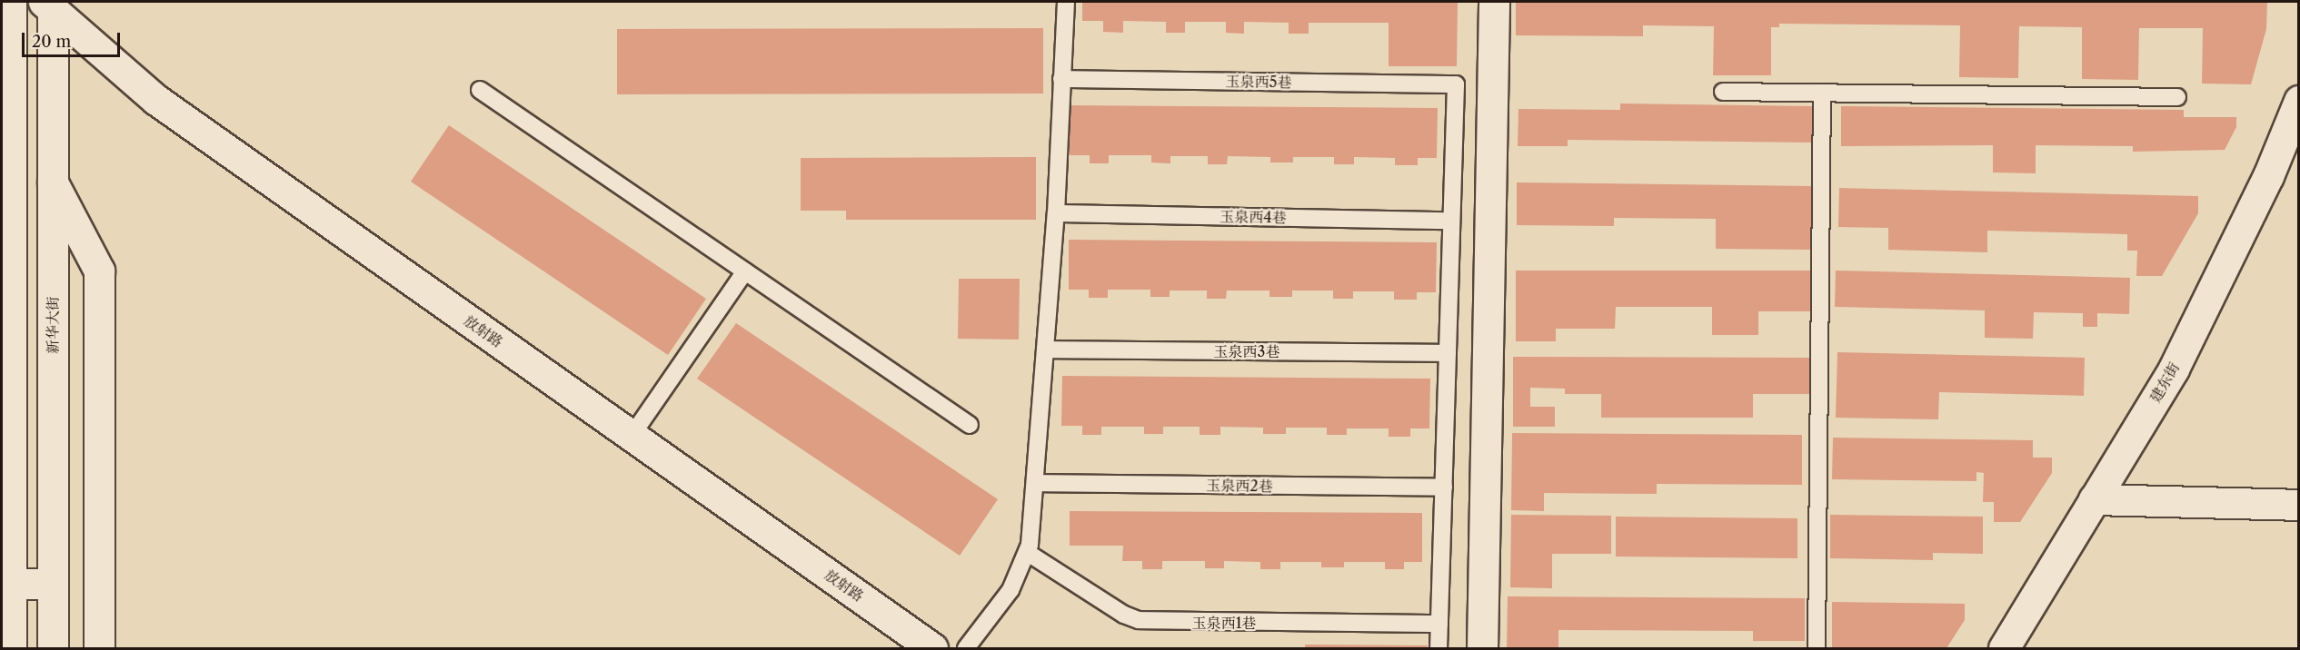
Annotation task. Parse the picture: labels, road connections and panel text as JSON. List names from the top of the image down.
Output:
{
  "streets": {
    "street": ["新华大街", "放射路", "建东街"],
    "lane": [
      "玉泉西5巷",
      "玉泉西4巷",
      "玉泉西3巷",
      "玉泉西2巷",
      "玉泉西1巷"
    ]
  },
  "crossings": [
    ["玉泉西5巷", "玉泉西4巷"],
    ["新华大街", "放射路"]
  ],
  "scale_bar": "20 m"
}
